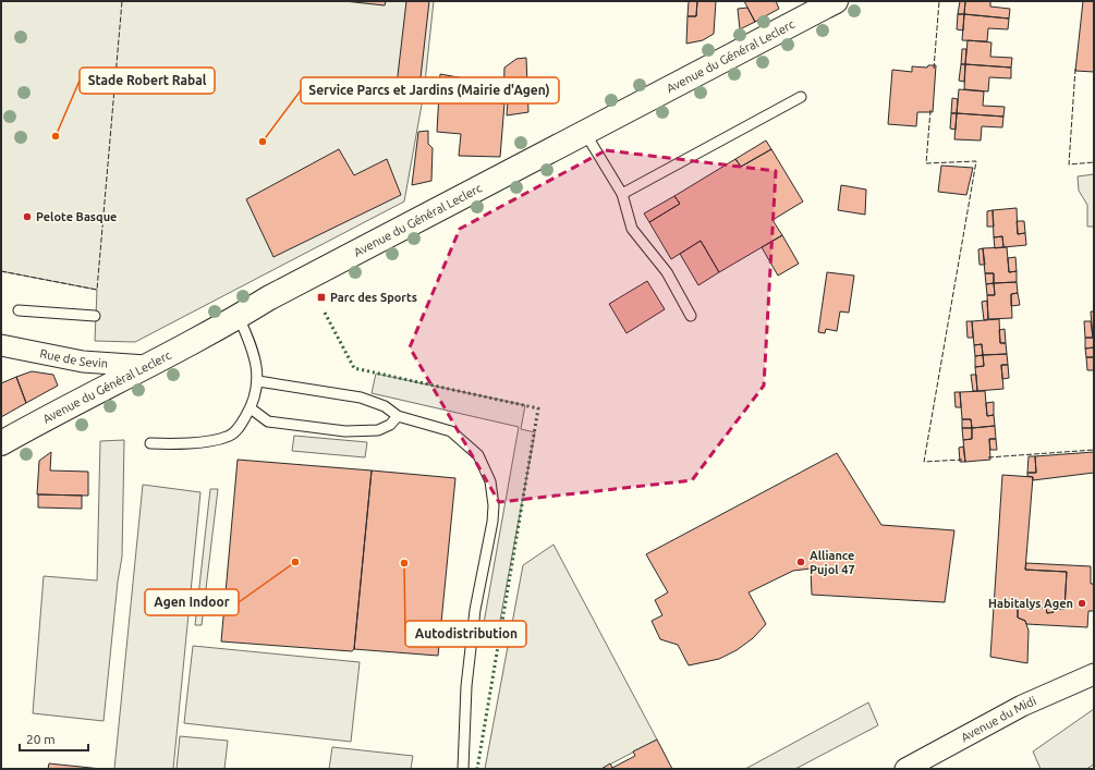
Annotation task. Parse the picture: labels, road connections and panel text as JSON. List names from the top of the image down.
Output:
{
  "streets": {
    "street": ["Avenue du Général Leclerc", "Rue de Sevin", "Avenue du Midi"]
  },
  "crossings": [
    ["Avenue du Général Leclerc", "Rue de Sevin"]
  ],
  "places": {
    "other": [
      "Stade Robert Rabal",
      "Service Parcs et Jardins (Mairie d'Agen)",
      "Pelote Basque",
      "Agen Indoor",
      "Alliance Pujol 47",
      "Autodistribution",
      "Habitalys Agen"
    ],
    "transit": ["Parc des Sports"]
  },
  "scale_bar": "20 m"
}
